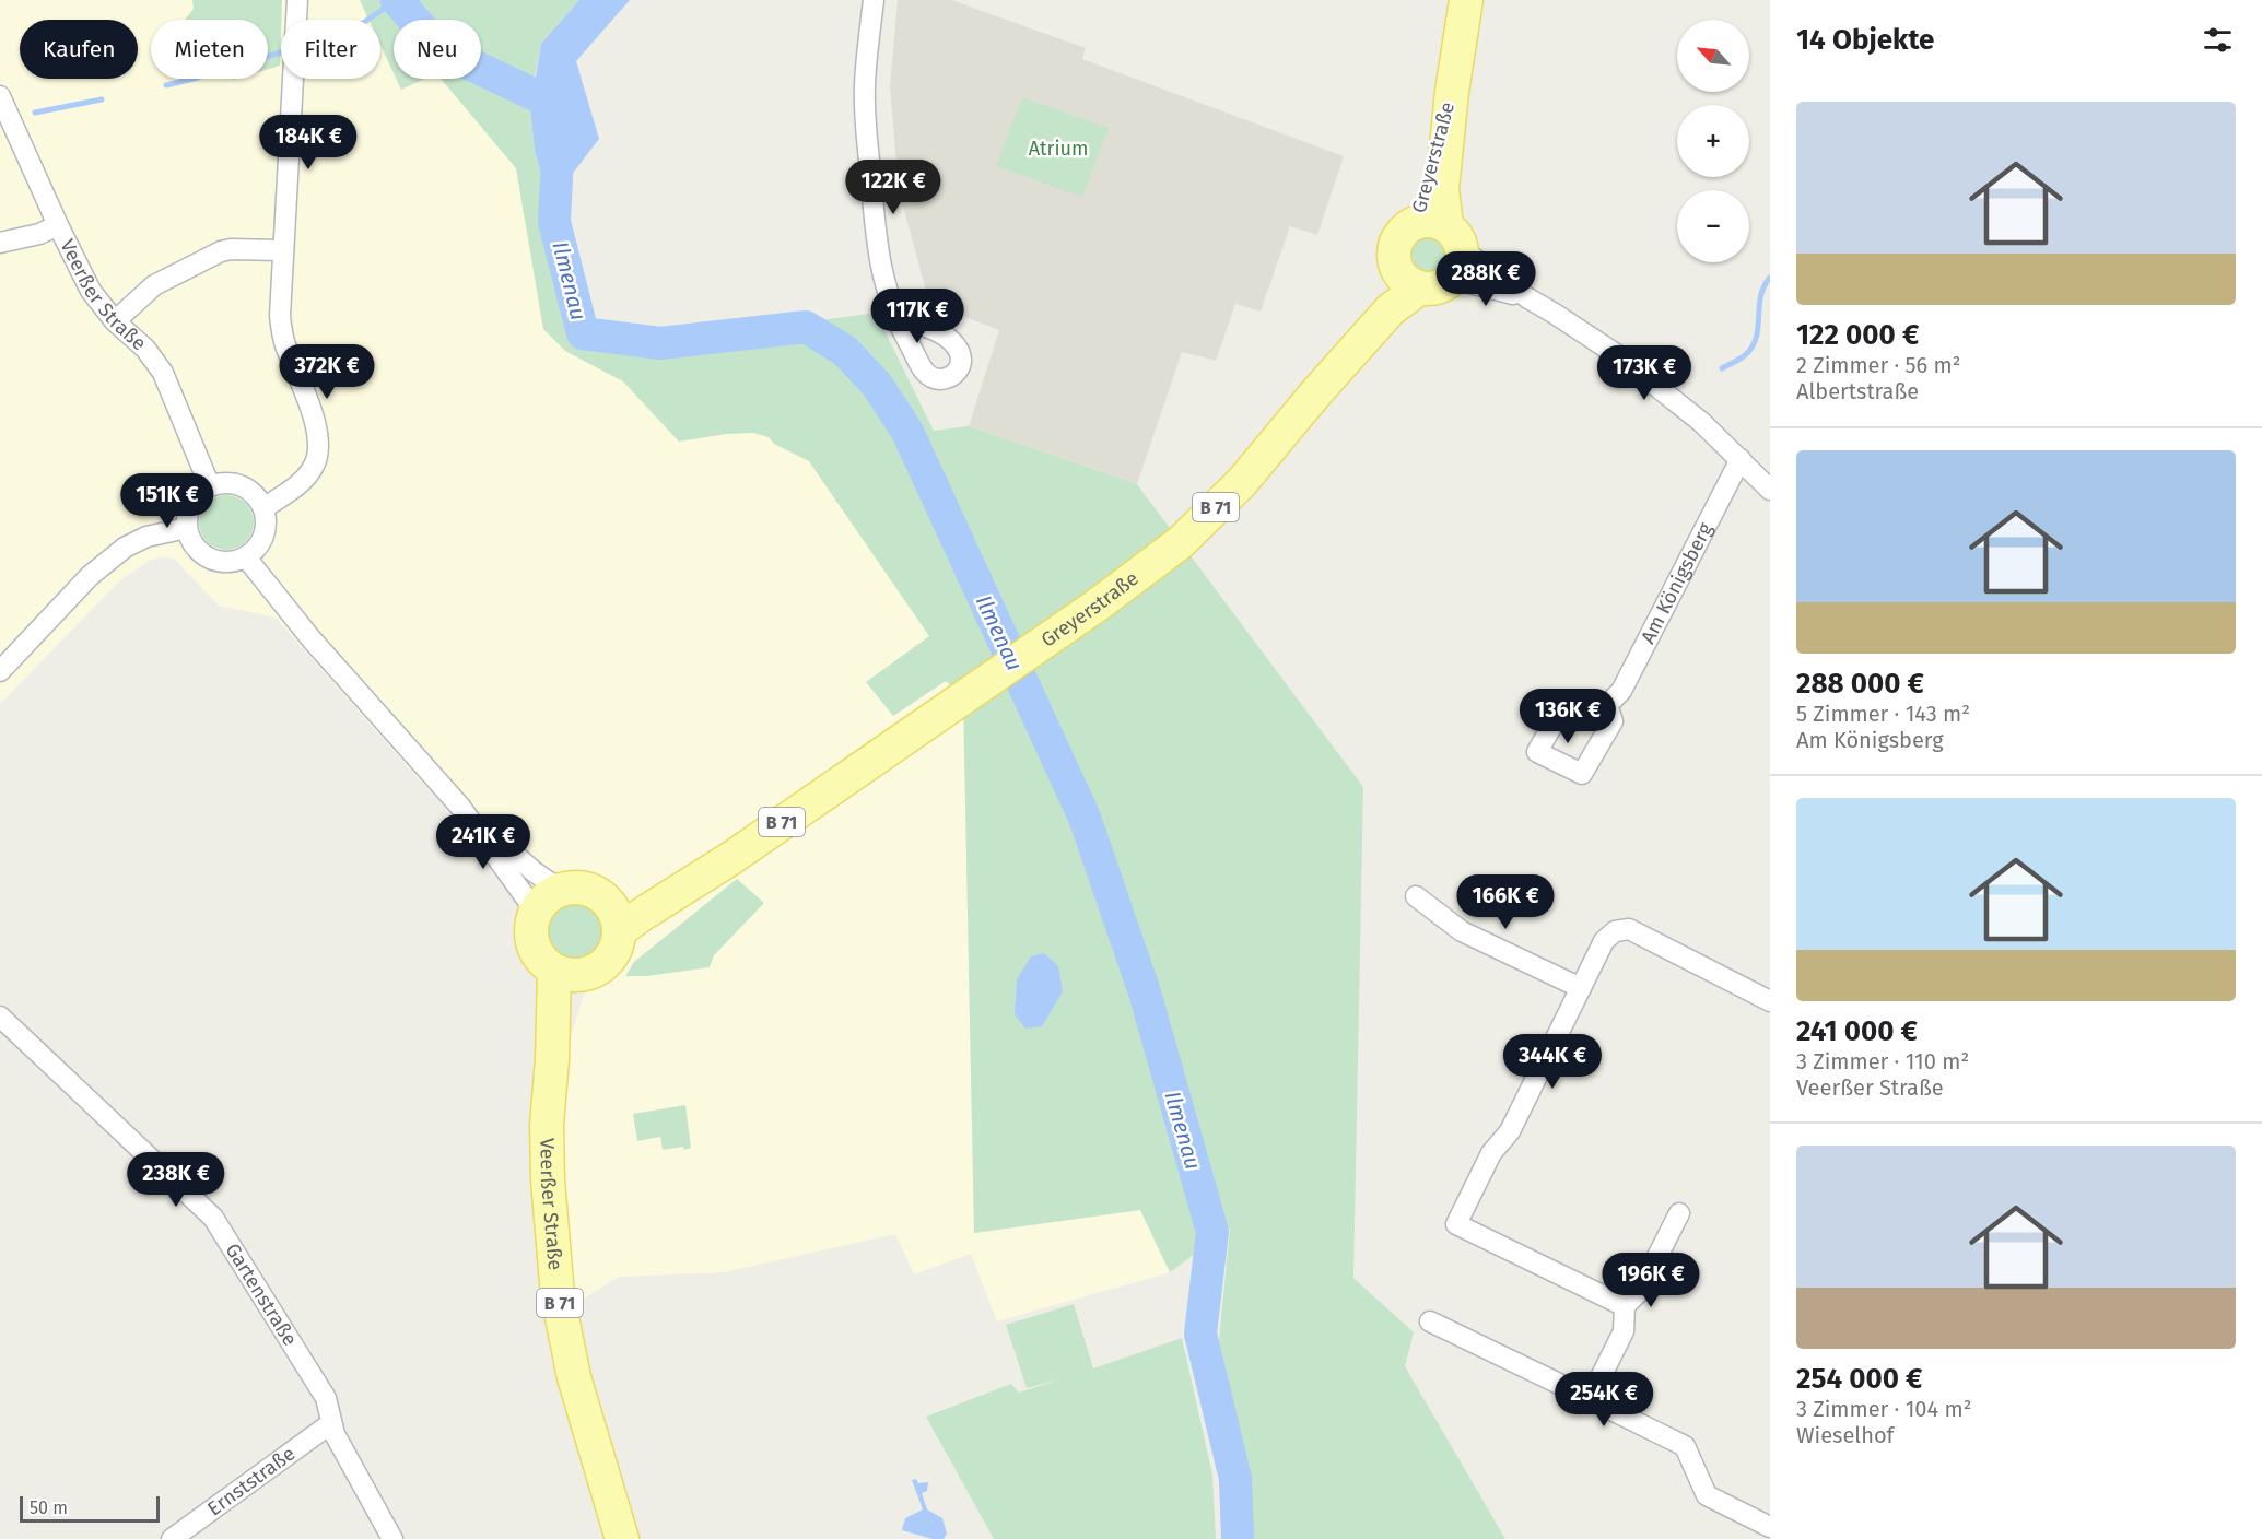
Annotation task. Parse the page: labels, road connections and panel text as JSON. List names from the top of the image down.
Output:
{
  "streets": {
    "main road": ["Greyerstraße", "Veerßer Straße", "B 71"],
    "street": ["Am Königsberg", "Gartenstraße", "Ernststraße"]
  },
  "crossings": [
    ["Greyerstraße", "Veerßer Straße"],
    ["Gartenstraße", "Ernststraße"]
  ],
  "water": ["Ilmenau"],
  "parks": ["Atrium"],
  "scale_bar": "50 m",
  "north": "top left",
  "page": {
    "heading": "14 Objekte",
    "map_buttons": ["+", "−"],
    "chip": [
      "Kaufen",
      "Mieten",
      "Filter",
      "Neu"
    ],
    "list": [
      {
        "name": "122 000 €",
        "note": "2 Zimmer · 56 m² · Albertstraße"
      },
      {
        "name": "288 000 €",
        "note": "5 Zimmer · 143 m² · Am Königsberg"
      },
      {
        "name": "241 000 €",
        "note": "3 Zimmer · 110 m² · Veerßer Straße"
      },
      {
        "name": "254 000 €",
        "note": "3 Zimmer · 104 m² · Wieselhof"
      }
    ],
    "price": [
      "184K €",
      "122K €",
      "288K €",
      "117K €",
      "372K €",
      "173K €",
      "151K €",
      "136K €",
      "241K €",
      "166K €",
      "344K €",
      "238K €",
      "196K €",
      "254K €"
    ],
    "scale": "50 m"
  }
}
